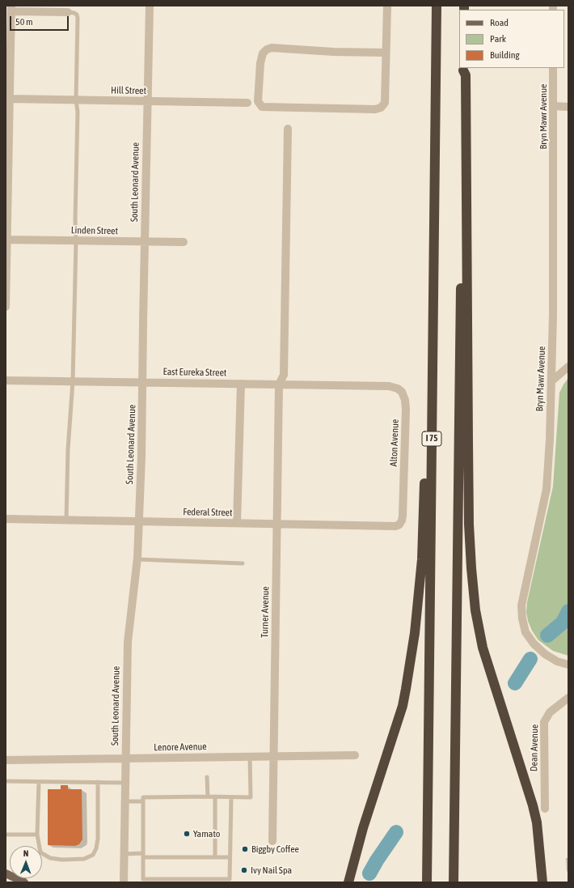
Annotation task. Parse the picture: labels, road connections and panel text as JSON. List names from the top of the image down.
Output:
{
  "streets": {
    "highway": ["I 75"],
    "street": [
      "Hill Street",
      "Bryn Mawr Avenue",
      "South Leonard Avenue",
      "Linden Street",
      "East Eureka Street",
      "Alton Avenue",
      "Federal Street",
      "Turner Avenue",
      "Lenore Avenue",
      "Dean Avenue"
    ]
  },
  "crossings": [
    ["Hill Street", "South Leonard Avenue"],
    ["South Leonard Avenue", "Linden Street"],
    ["South Leonard Avenue", "East Eureka Street"],
    ["South Leonard Avenue", "Federal Street"],
    ["South Leonard Avenue", "Lenore Avenue"],
    ["East Eureka Street", "Alton Avenue"],
    ["East Eureka Street", "Turner Avenue"],
    ["Alton Avenue", "Federal Street"],
    ["Federal Street", "Turner Avenue"],
    ["Turner Avenue", "Lenore Avenue"]
  ],
  "places": ["Yamato", "Biggby Coffee", "Ivy Nail Spa"],
  "legend": ["Road", "Park", "Building"],
  "scale_bar": "50 m",
  "north": "top"
}
